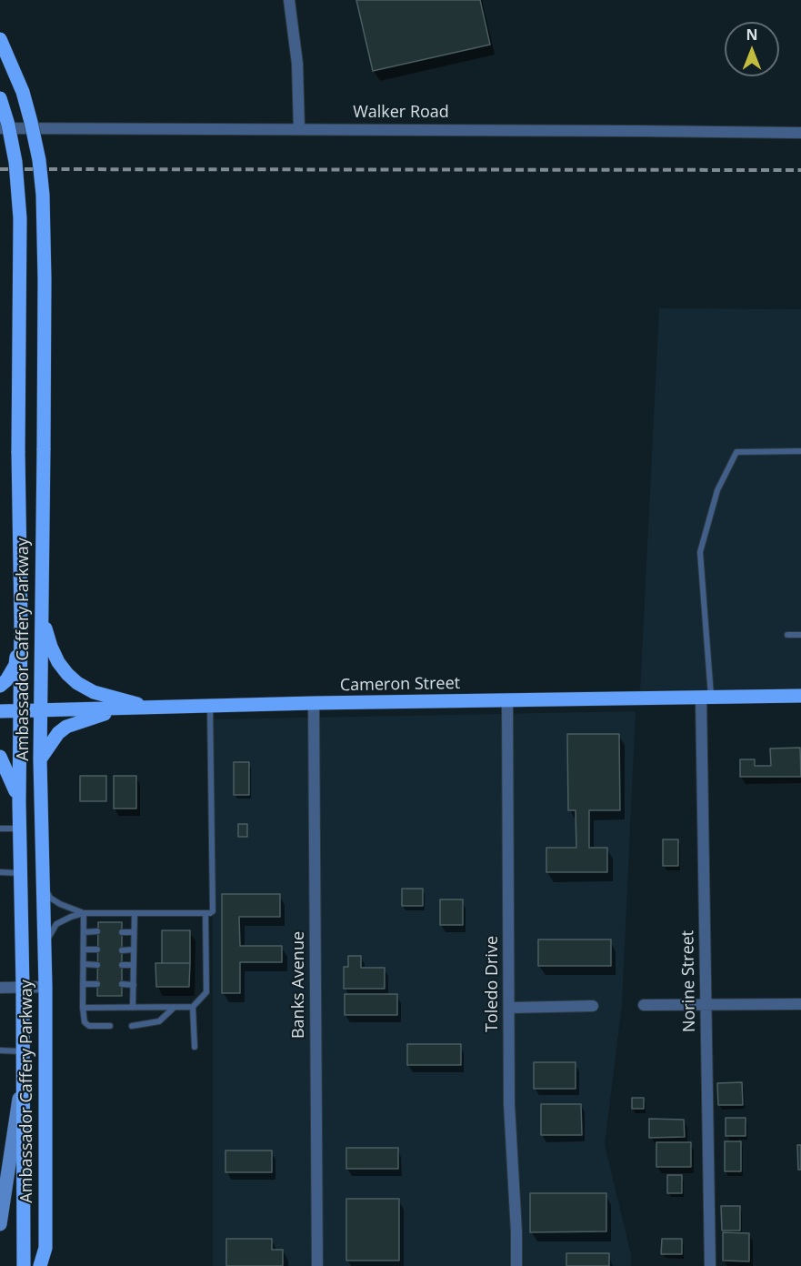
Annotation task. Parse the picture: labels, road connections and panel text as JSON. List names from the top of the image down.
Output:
{
  "streets": {
    "main road": ["Ambassador Caffery Parkway", "Cameron Street"],
    "street": [
      "Walker Road",
      "Norine Street",
      "Toledo Drive",
      "Banks Avenue"
    ]
  },
  "crossings": [
    ["Ambassador Caffery Parkway", "Cameron Street"],
    ["Cameron Street", "Norine Street"],
    ["Cameron Street", "Toledo Drive"],
    ["Cameron Street", "Banks Avenue"]
  ],
  "north": "top"
}
